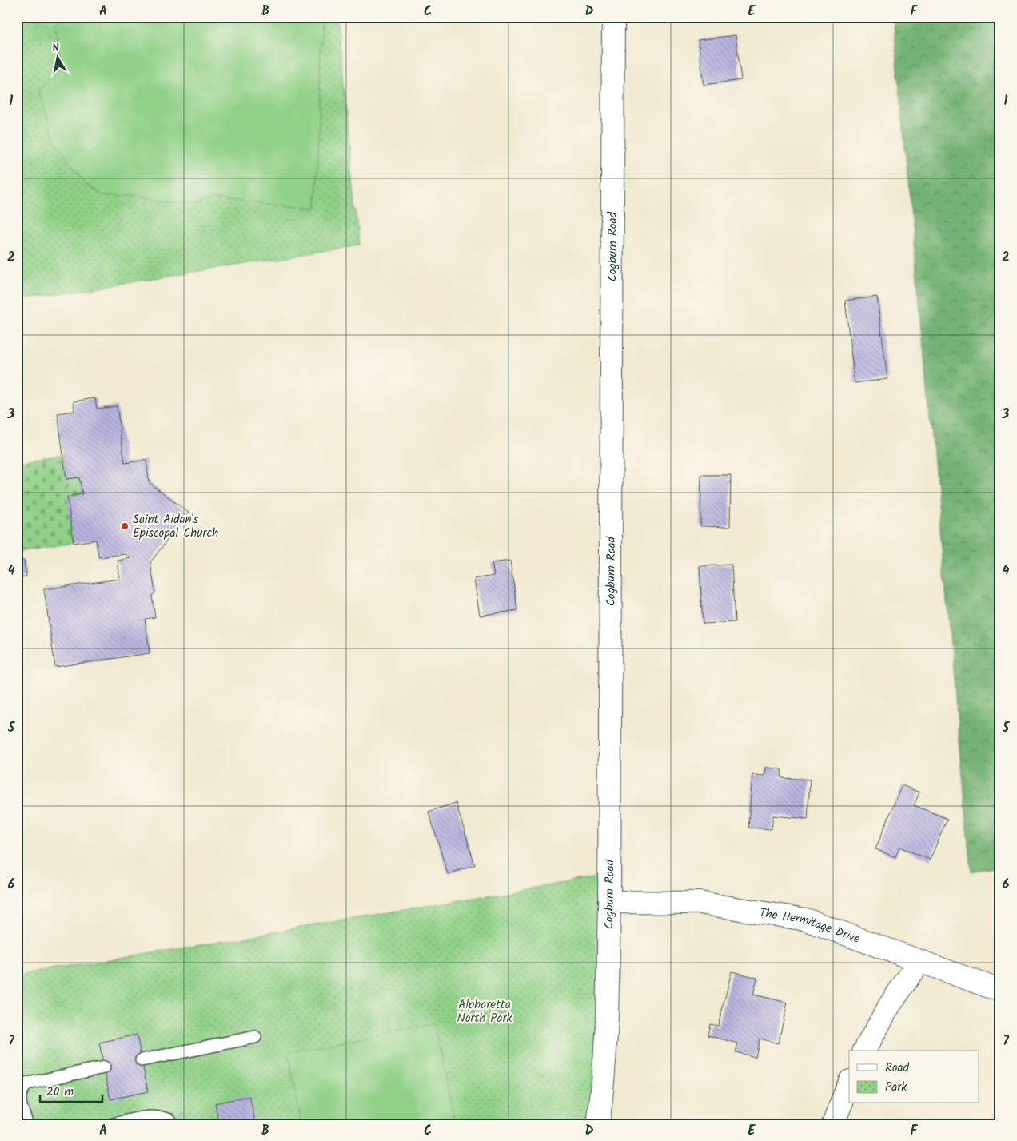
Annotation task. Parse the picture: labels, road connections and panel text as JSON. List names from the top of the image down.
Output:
{
  "streets": {
    "street": ["Cogburn Road", "The Hermitage Drive"]
  },
  "crossings": [
    ["Cogburn Road", "The Hermitage Drive"]
  ],
  "parks": ["Alpharetta North Park"],
  "places": ["Saint Aidan's Episcopal Church"],
  "legend": ["Road", "Park"],
  "scale_bar": "20 m",
  "north": "top",
  "grid": {
    "columns": [
      "A",
      "B",
      "C",
      "D",
      "E",
      "F"
    ],
    "rows": [
      "1",
      "2",
      "3",
      "4",
      "5",
      "6",
      "7"
    ]
  }
}
